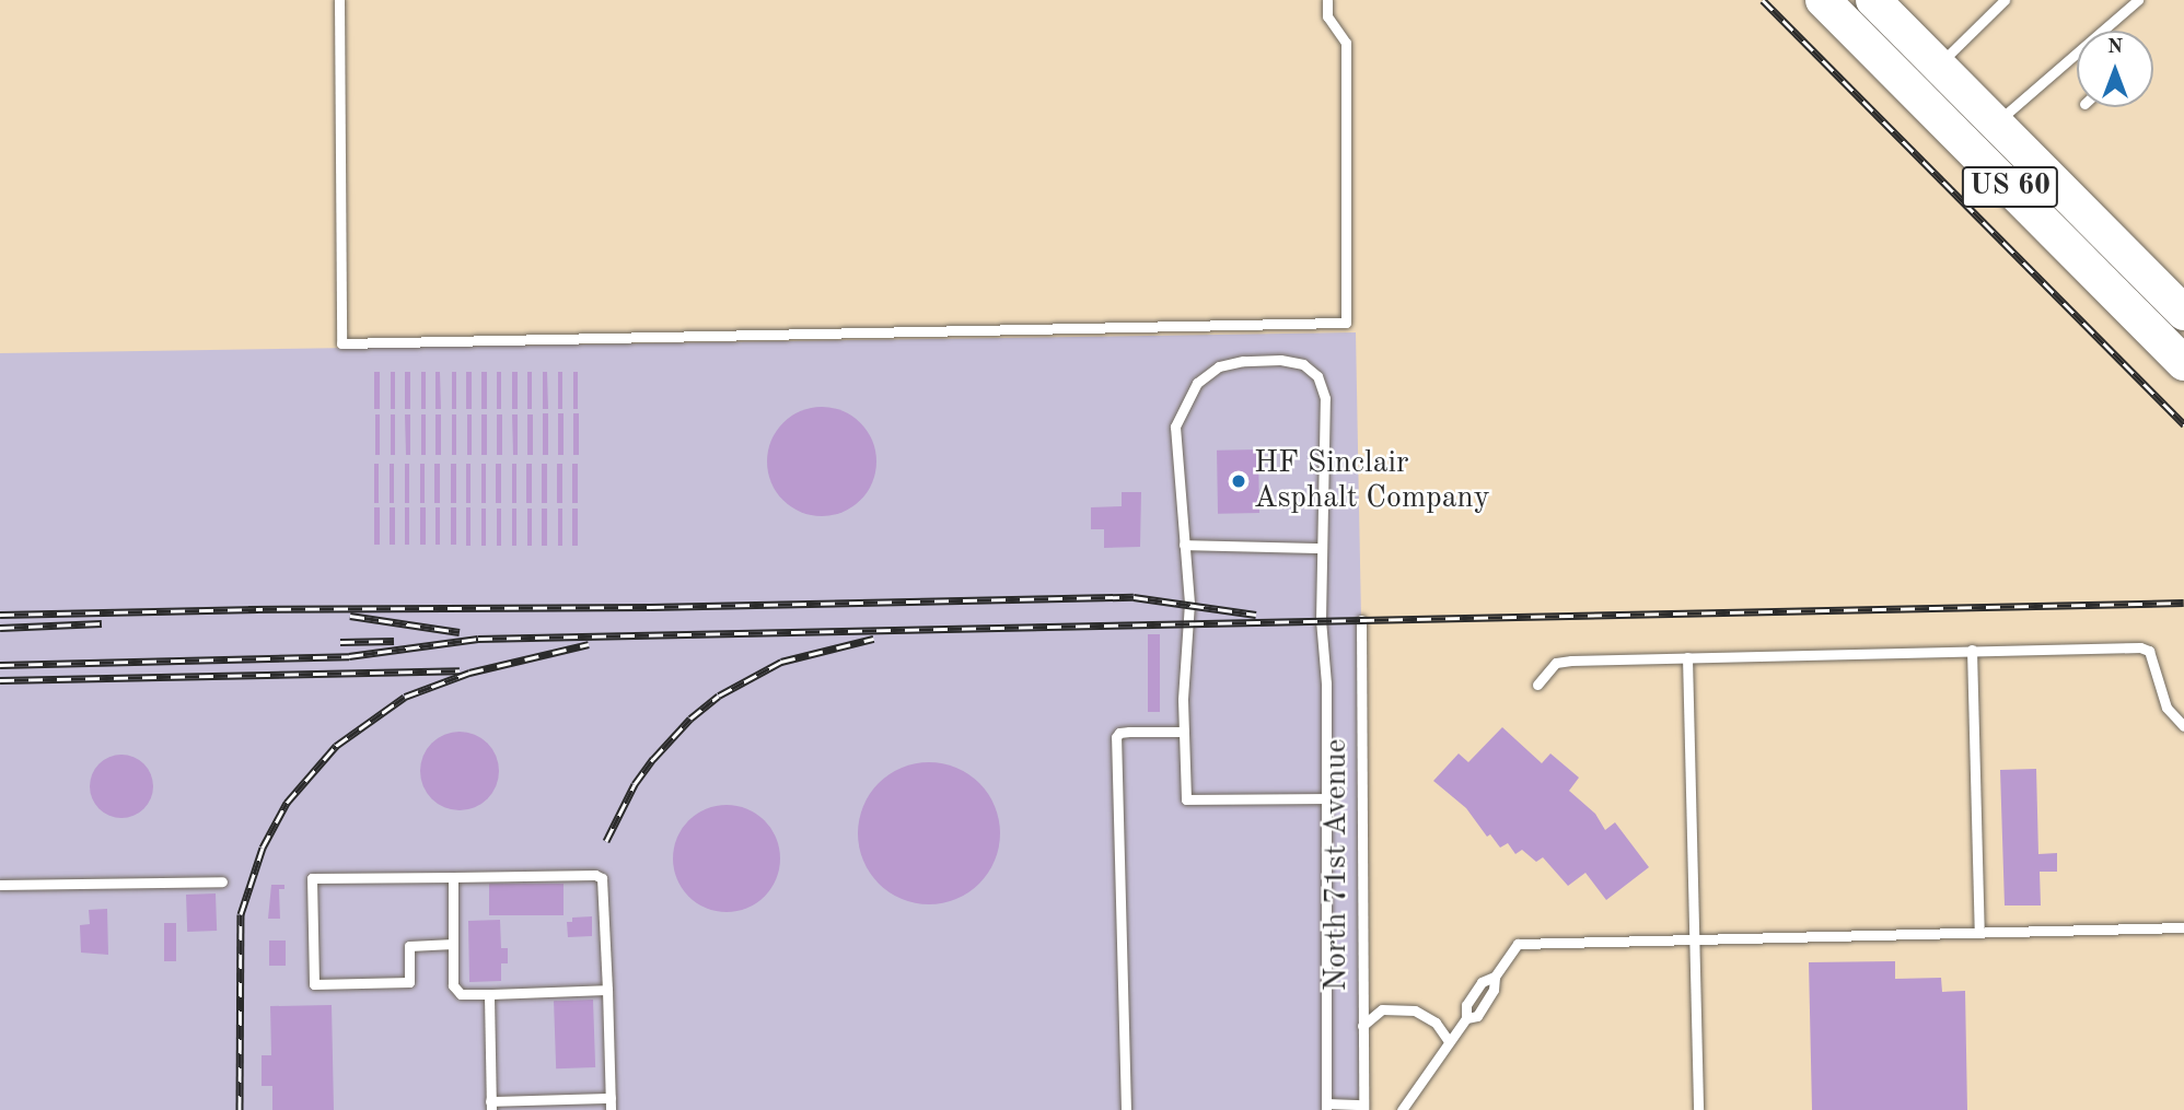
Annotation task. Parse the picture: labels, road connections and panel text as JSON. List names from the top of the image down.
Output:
{
  "streets": {
    "highway": ["US 60"],
    "lane": ["North 71st Avenue"]
  },
  "places": ["HF Sinclair Asphalt Company"],
  "north": "top"
}
